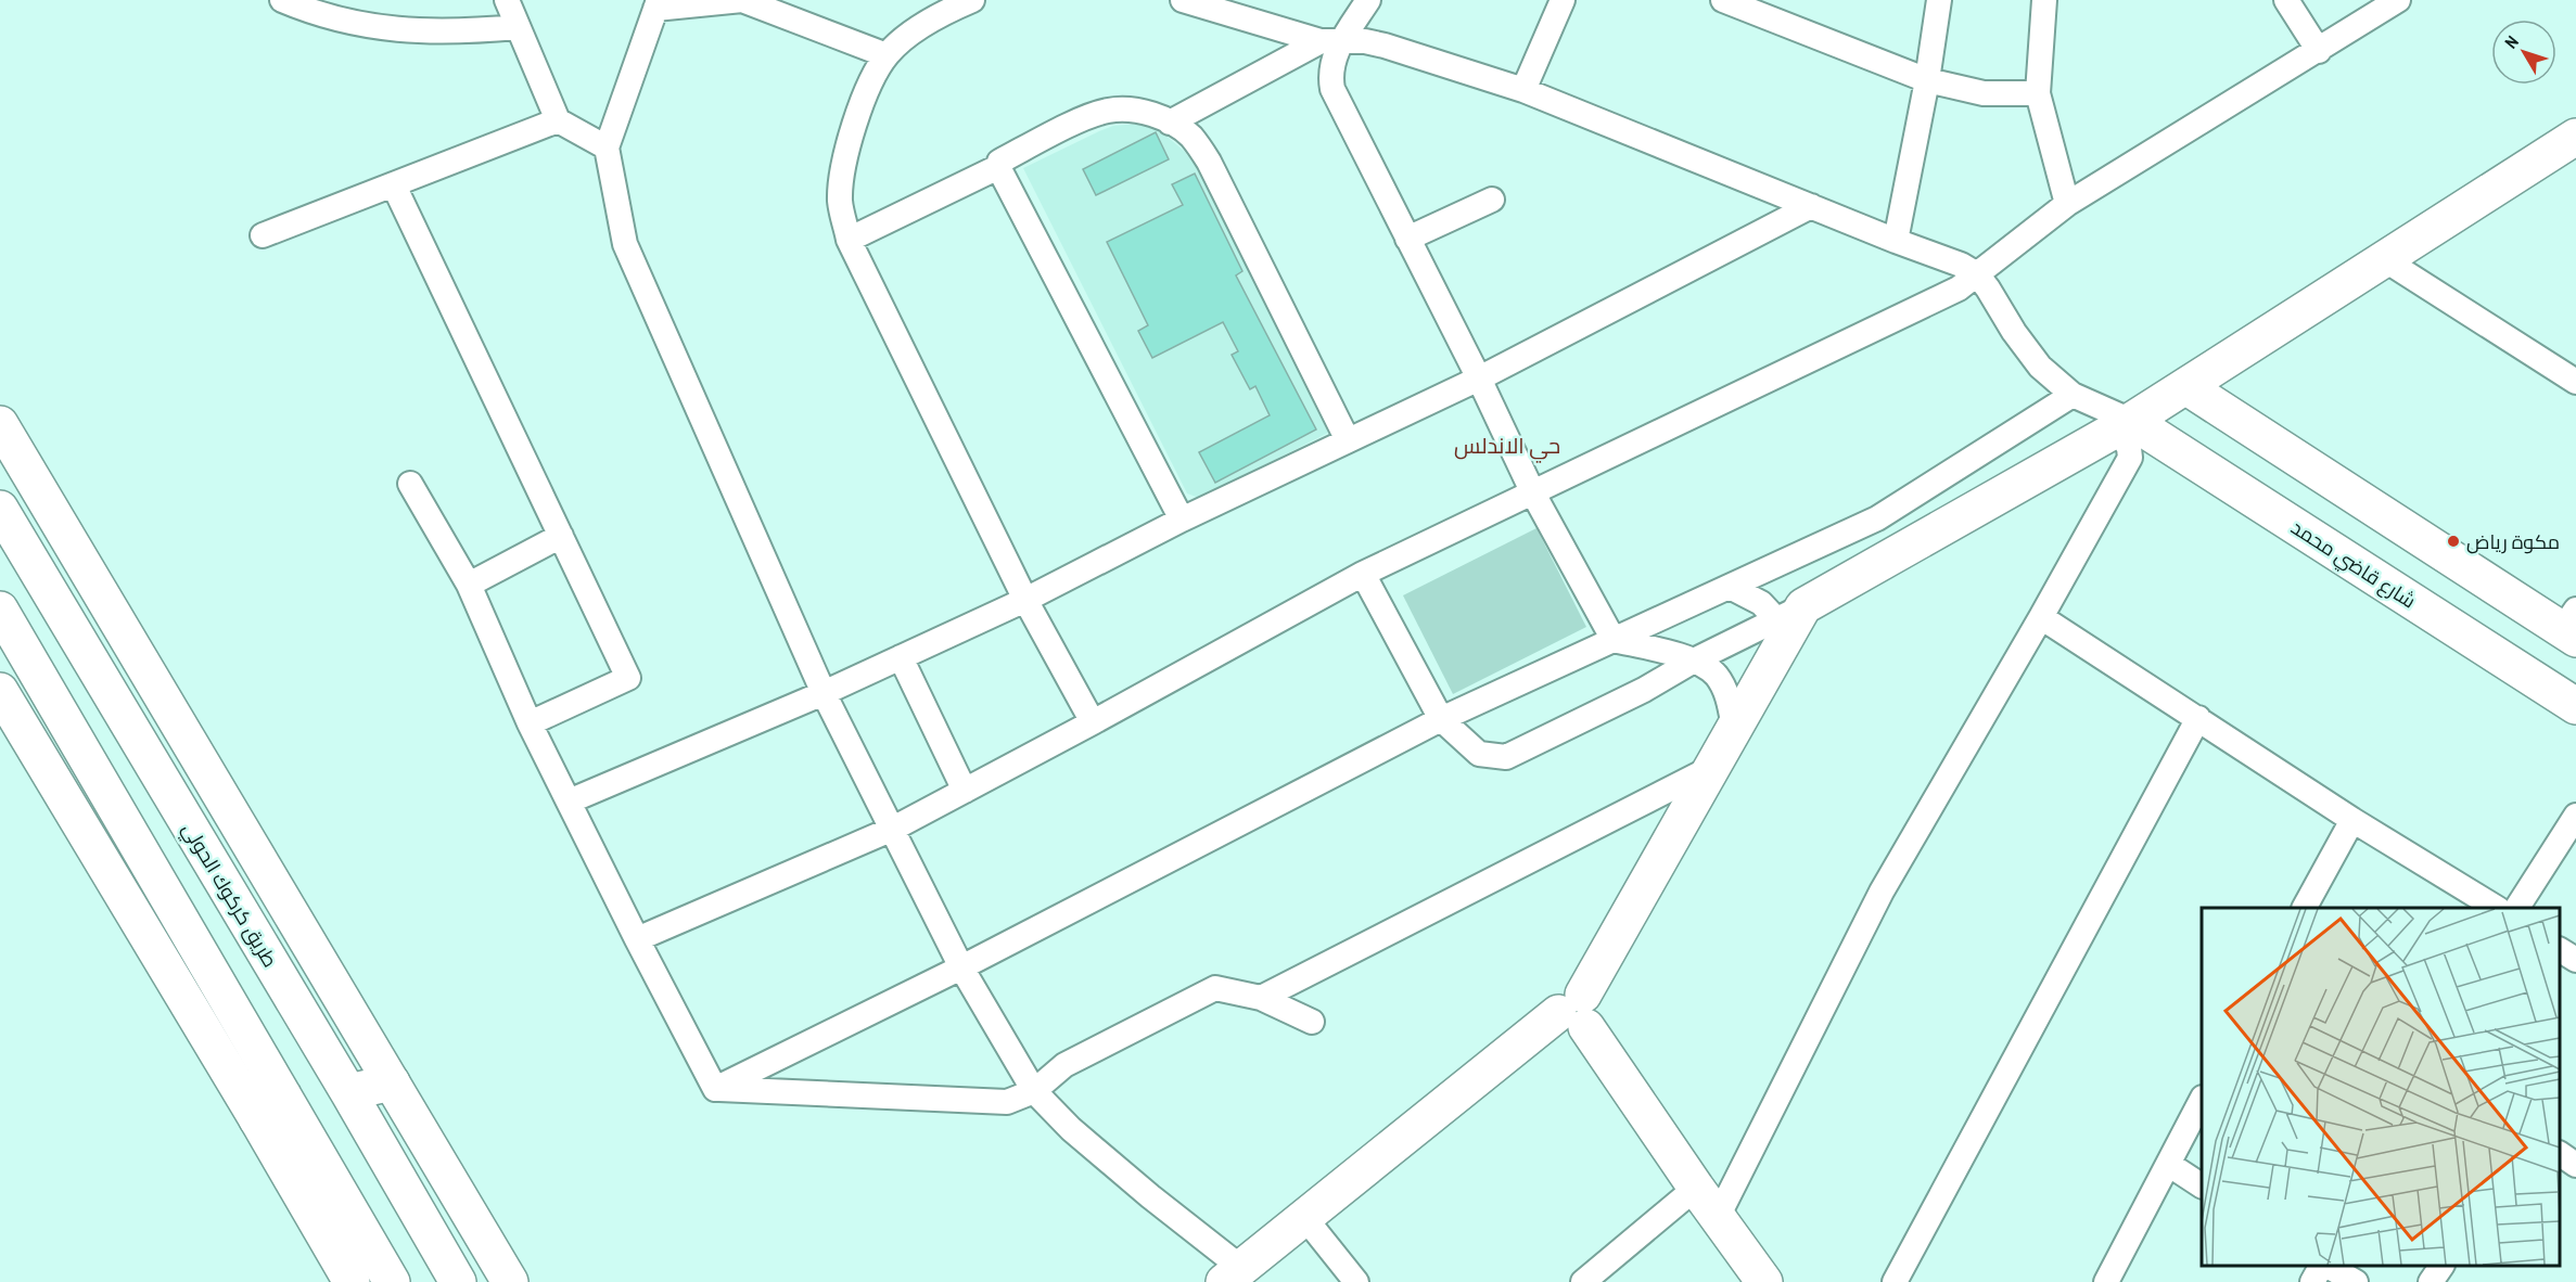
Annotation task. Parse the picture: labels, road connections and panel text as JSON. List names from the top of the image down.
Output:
{
  "streets": {
    "main road": ["شارع قاضي محمد", "طريق كركوك الحولي"]
  },
  "districts": ["حي الاندلس"],
  "places": ["مكوة رياض"],
  "north": "top left"
}
